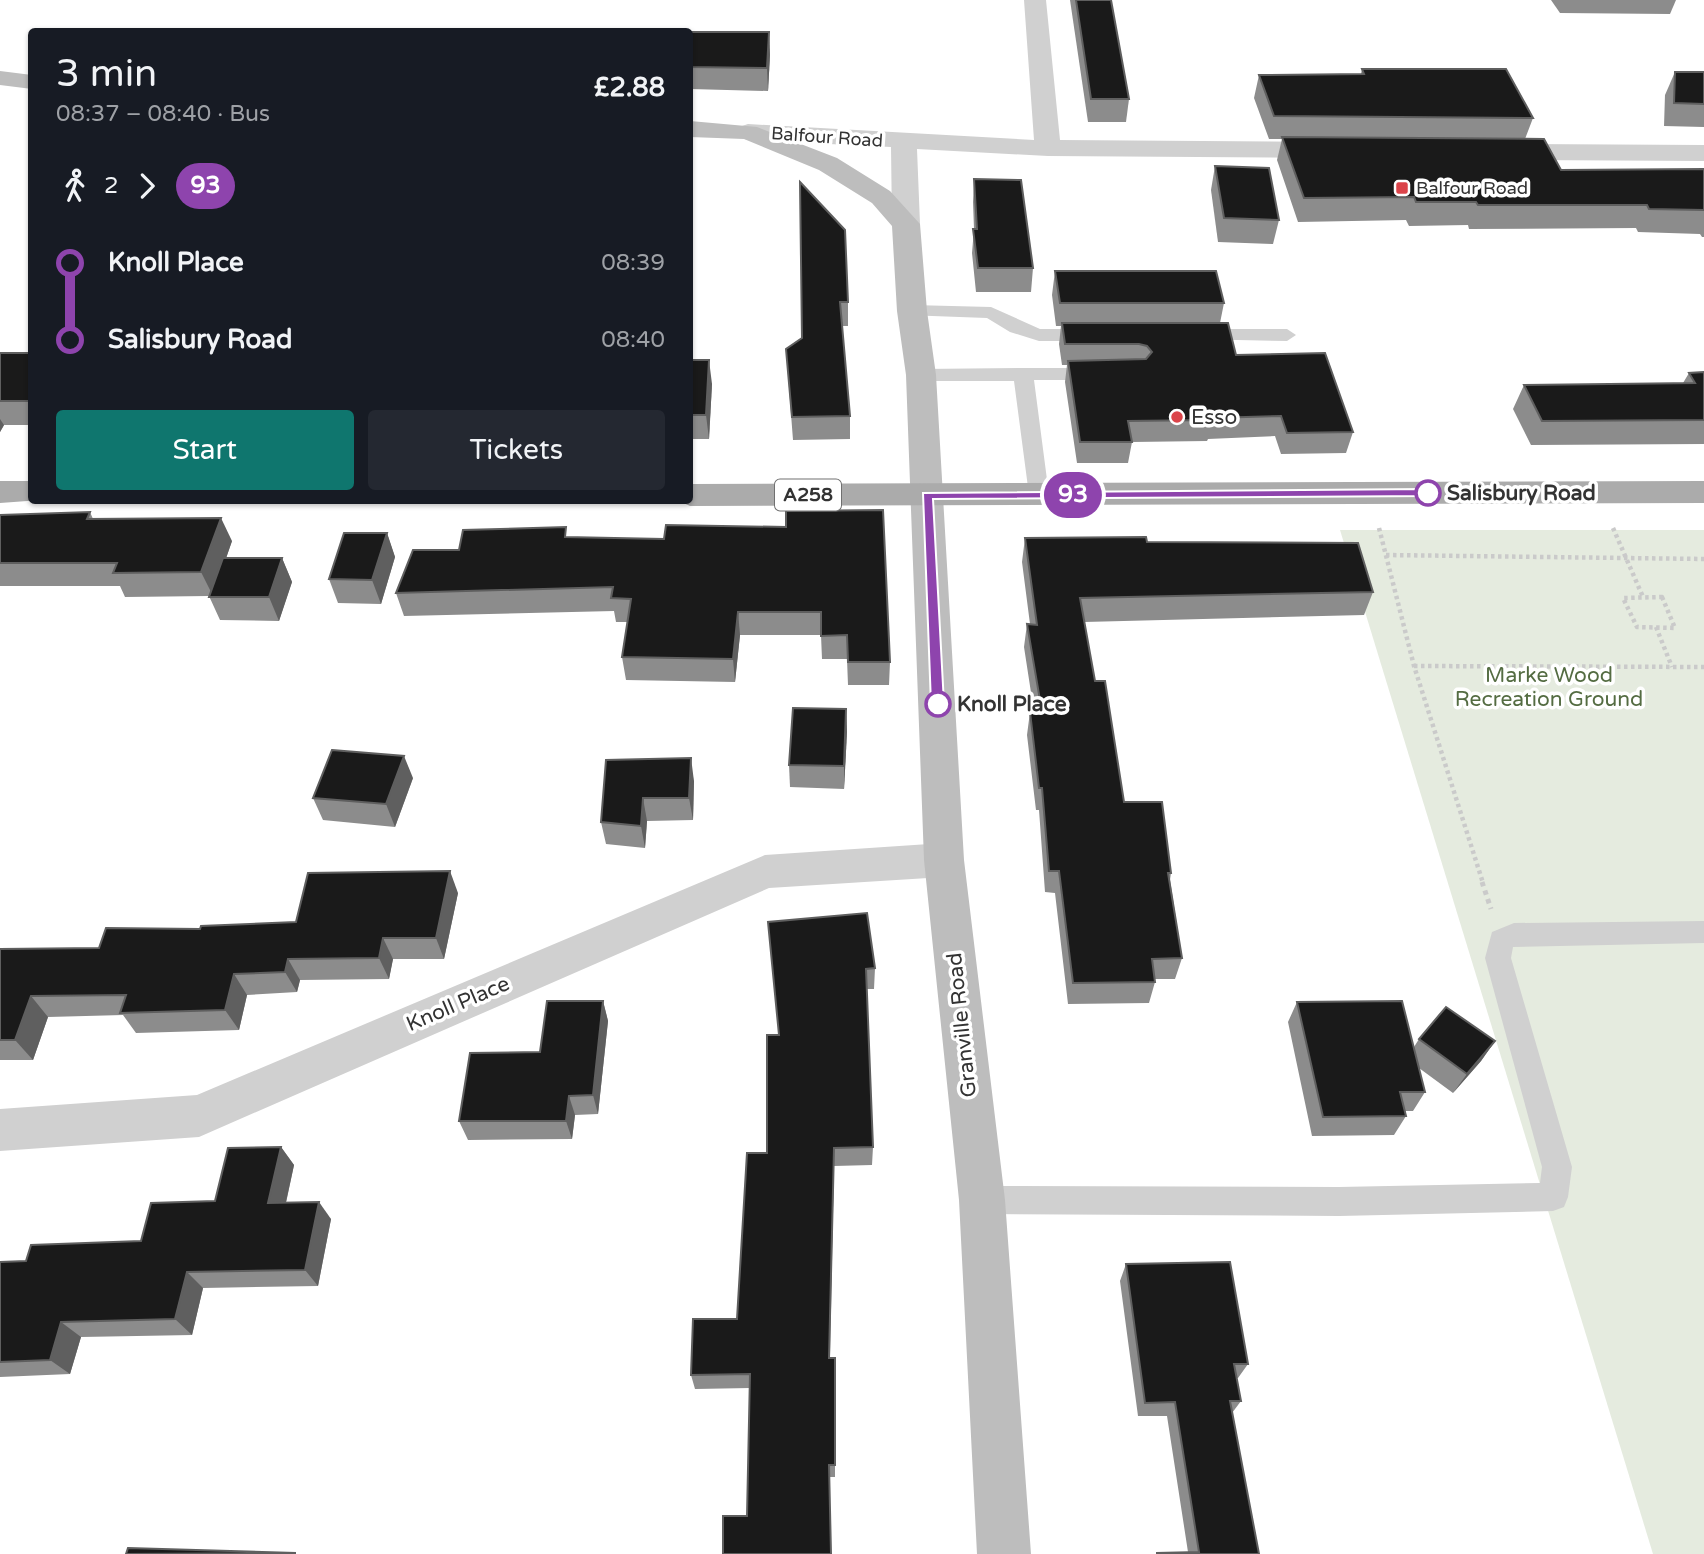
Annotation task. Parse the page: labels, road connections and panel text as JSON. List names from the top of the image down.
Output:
{
  "streets": {
    "main road": ["A258"],
    "street": ["Balfour Road", "Knoll Place", "Granville Road"]
  },
  "crossings": [
    ["A258", "Granville Road"],
    ["Knoll Place", "Granville Road"]
  ],
  "parks": ["Marke Wood Recreation Ground"],
  "places": {
    "transit": ["Balfour Road"],
    "other": ["Esso", "Salisbury Road", "Knoll Place"]
  },
  "lines": ["bus line 93"],
  "page": {
    "on_map": "93",
    "heading": ["3 min", "08:37 – 08:40 · Bus", "£2.88"],
    "legs": ["2", "93"],
    "list": [
      {
        "name": "Knoll Place",
        "value": "08:39"
      },
      {
        "name": "Salisbury Road",
        "value": "08:40"
      }
    ],
    "buttons": ["Start", "Tickets"]
  }
}
